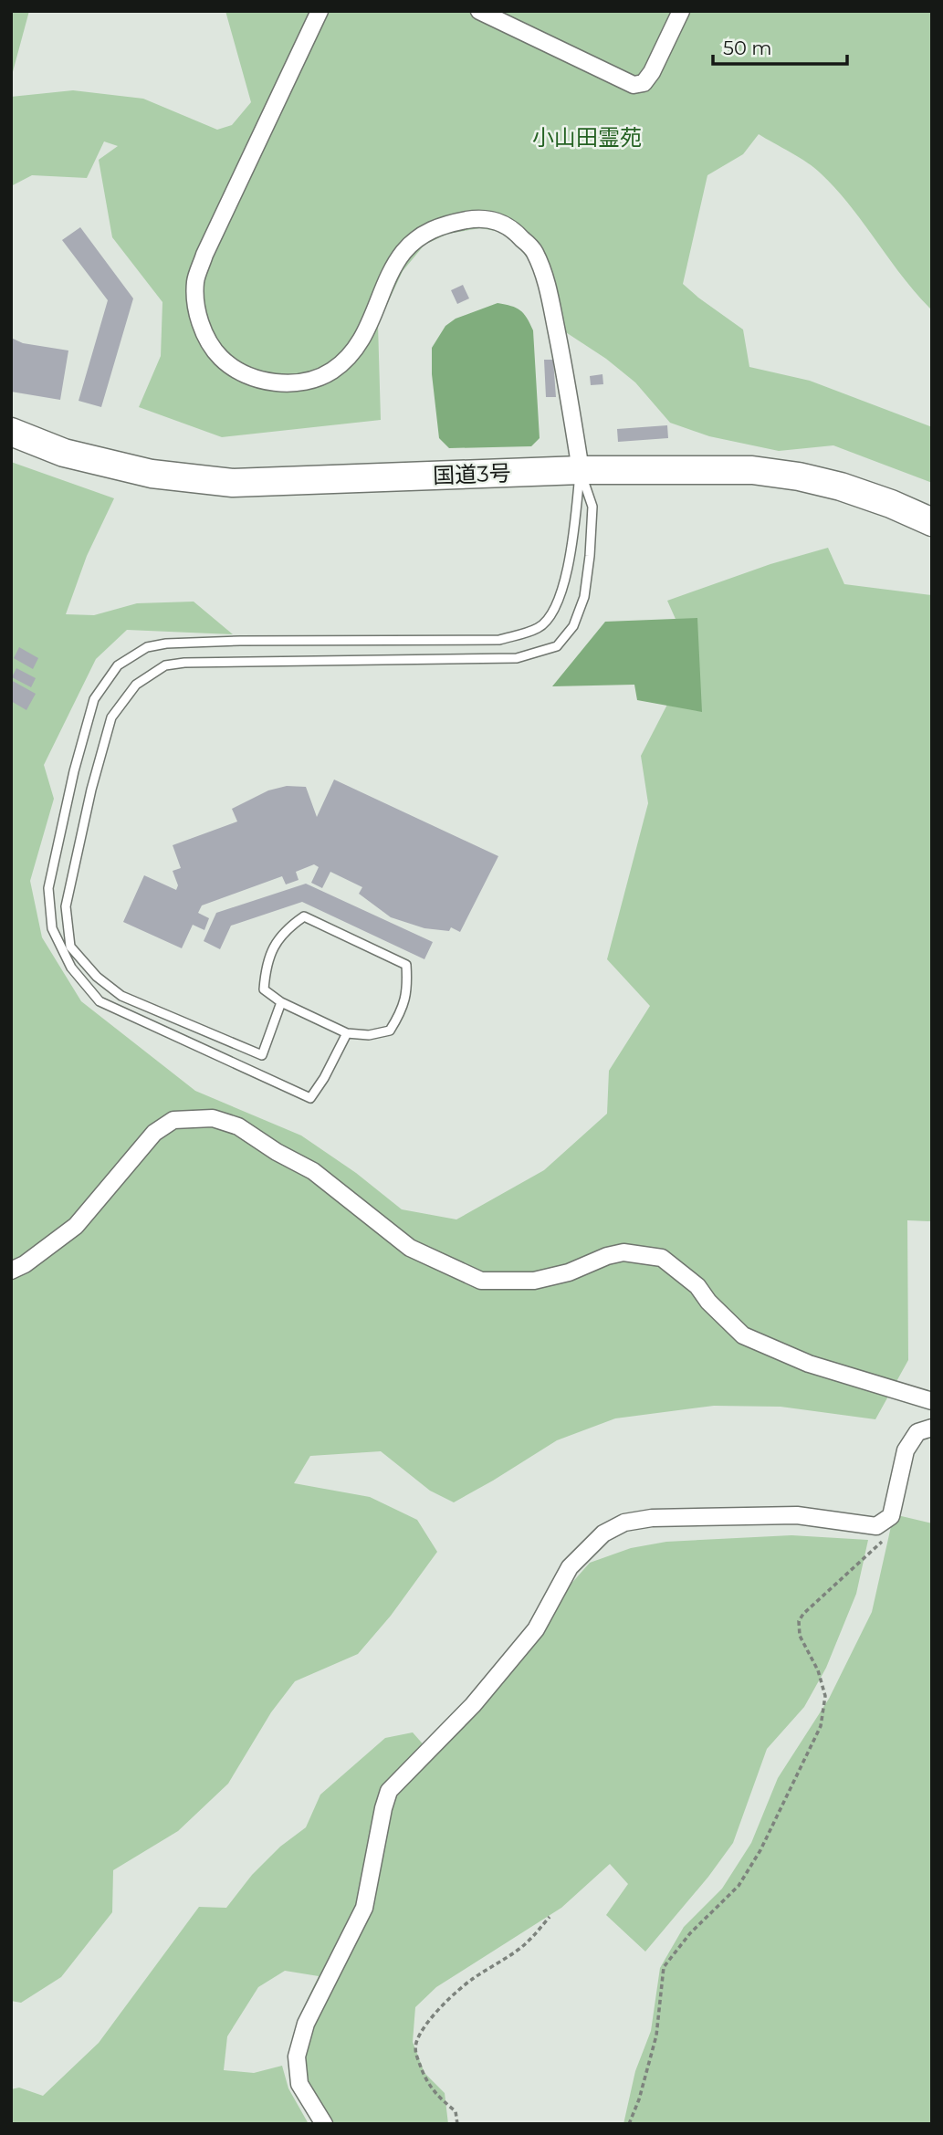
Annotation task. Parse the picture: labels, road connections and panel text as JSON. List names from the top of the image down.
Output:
{
  "streets": {
    "highway": ["国道3号"]
  },
  "parks": ["小山田霊苑"],
  "scale_bar": "50 m"
}
